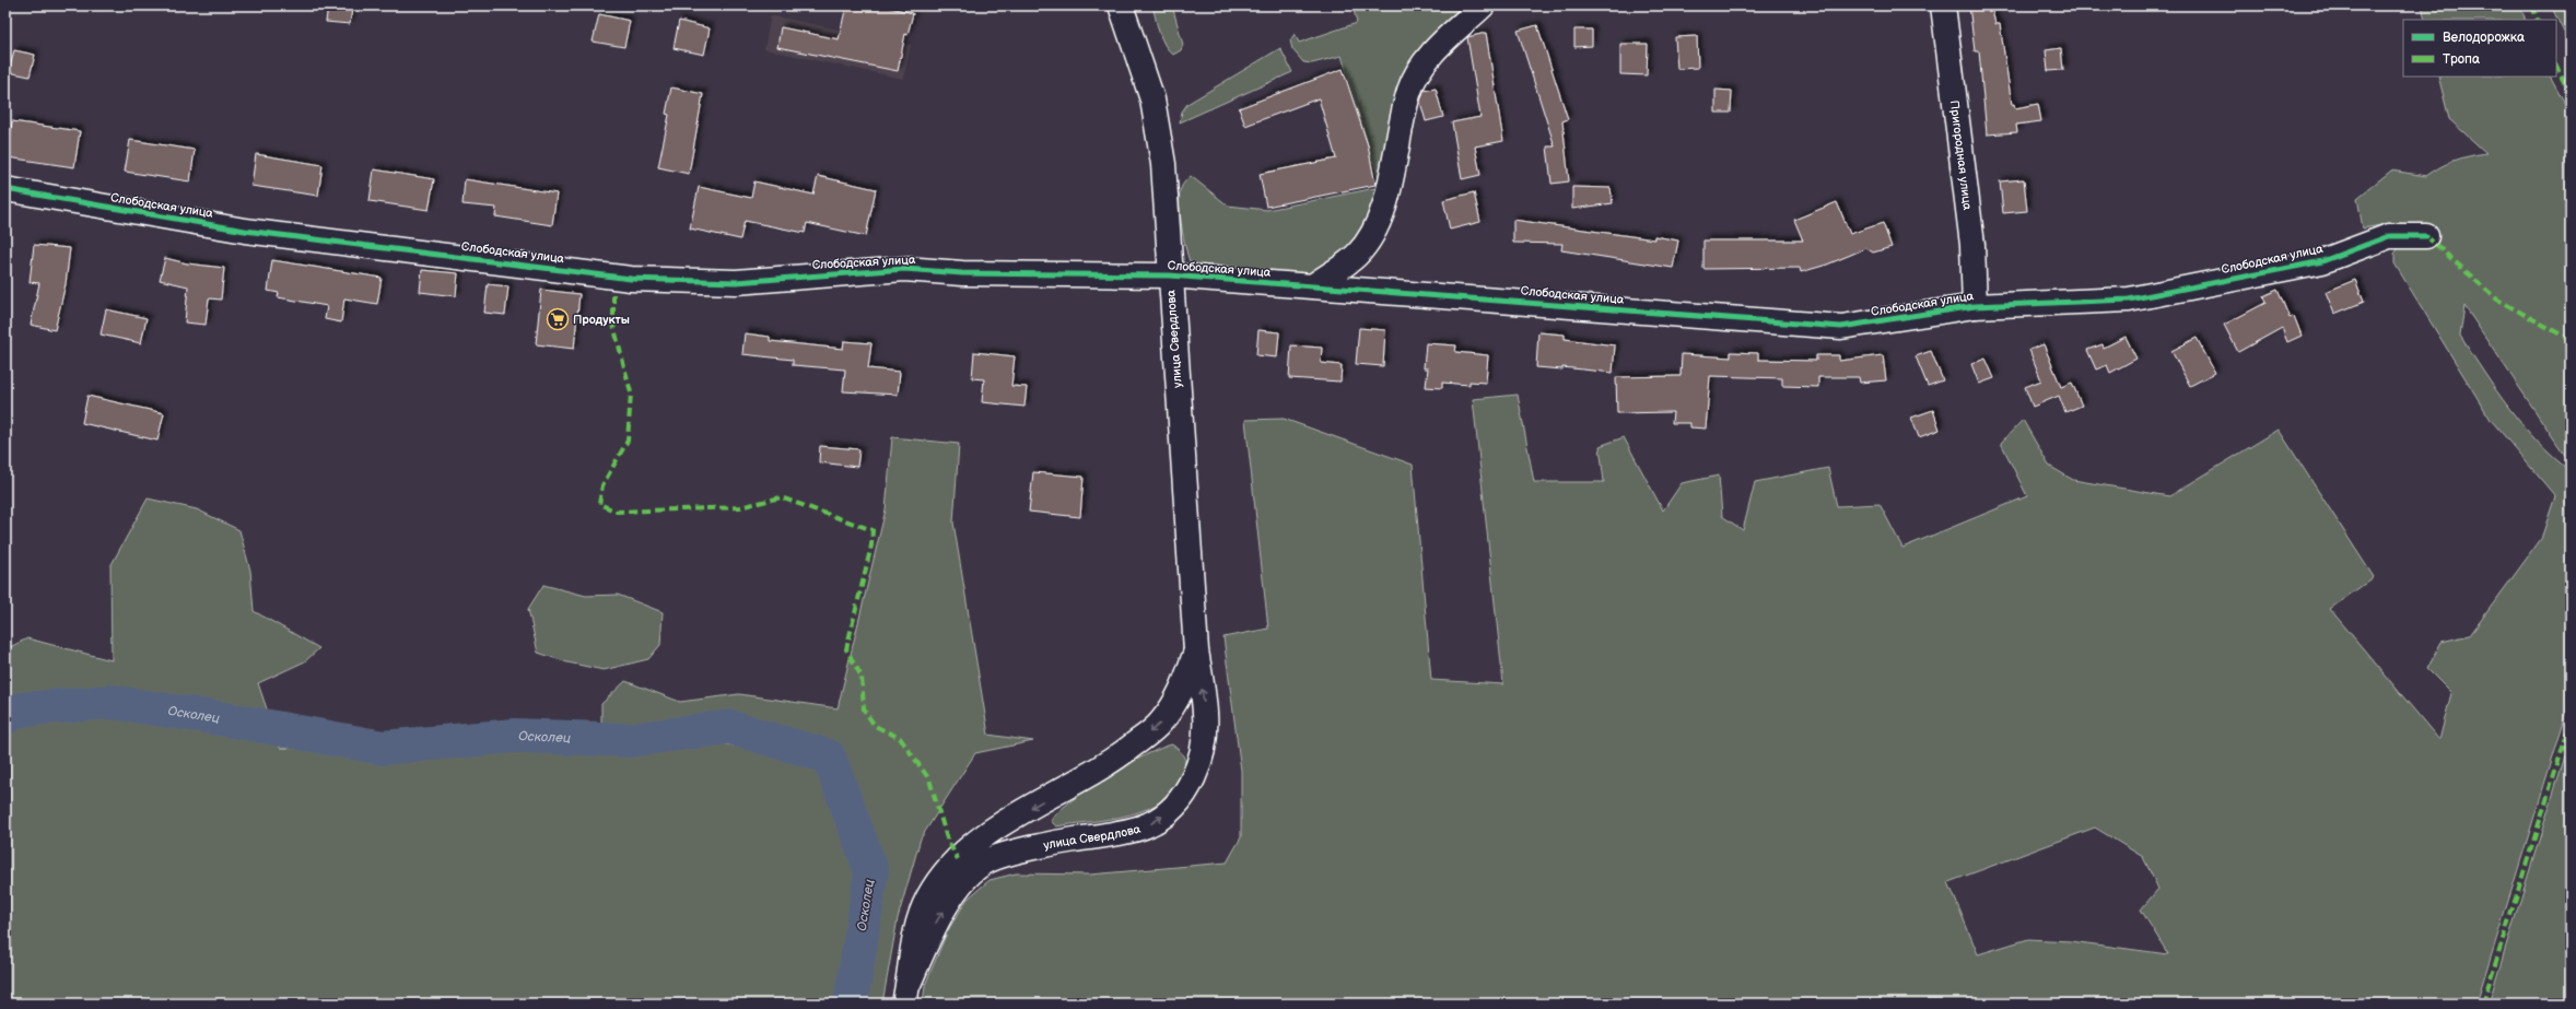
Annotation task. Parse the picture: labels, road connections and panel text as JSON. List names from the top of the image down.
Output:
{
  "streets": {
    "street": ["Пригородная улица", "Слободская улица", "улица Свердлова"]
  },
  "crossings": [
    ["Пригородная улица", "Слободская улица"],
    ["Слободская улица", "улица Свердлова"]
  ],
  "water": ["Осколец"],
  "places": {
    "supermarket": ["Продукты"]
  },
  "legend": ["Велодорожка", "Тропа"]
}
